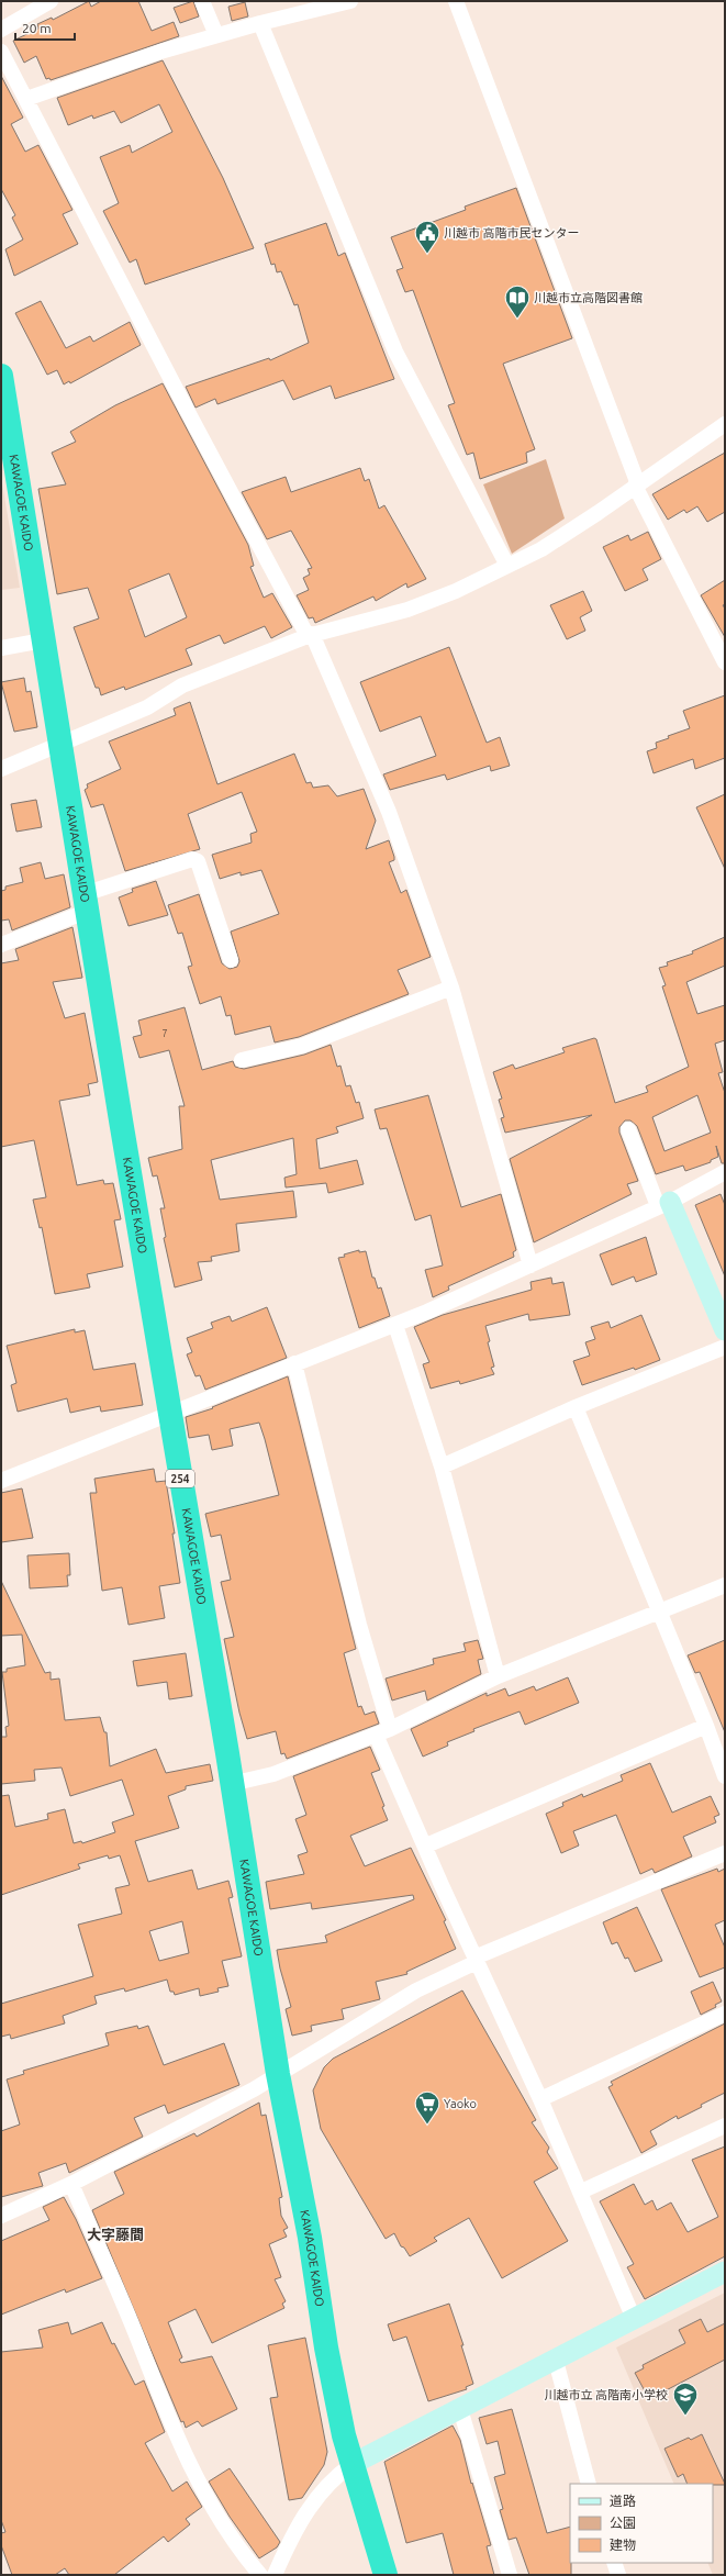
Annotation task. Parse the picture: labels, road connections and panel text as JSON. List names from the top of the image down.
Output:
{
  "streets": {
    "highway": ["KAWAGOE KAIDO", "254"]
  },
  "districts": ["大字藤間"],
  "places": {
    "public building": ["川越市 高階市民センター"],
    "library": ["川越市立高階図書館"],
    "supermarket": ["Yaoko"],
    "school or university": ["川越市立 高階南小学校"]
  },
  "house_numbers": ["7"],
  "legend": ["道路", "公園", "建物"],
  "scale_bar": "20 m"
}
